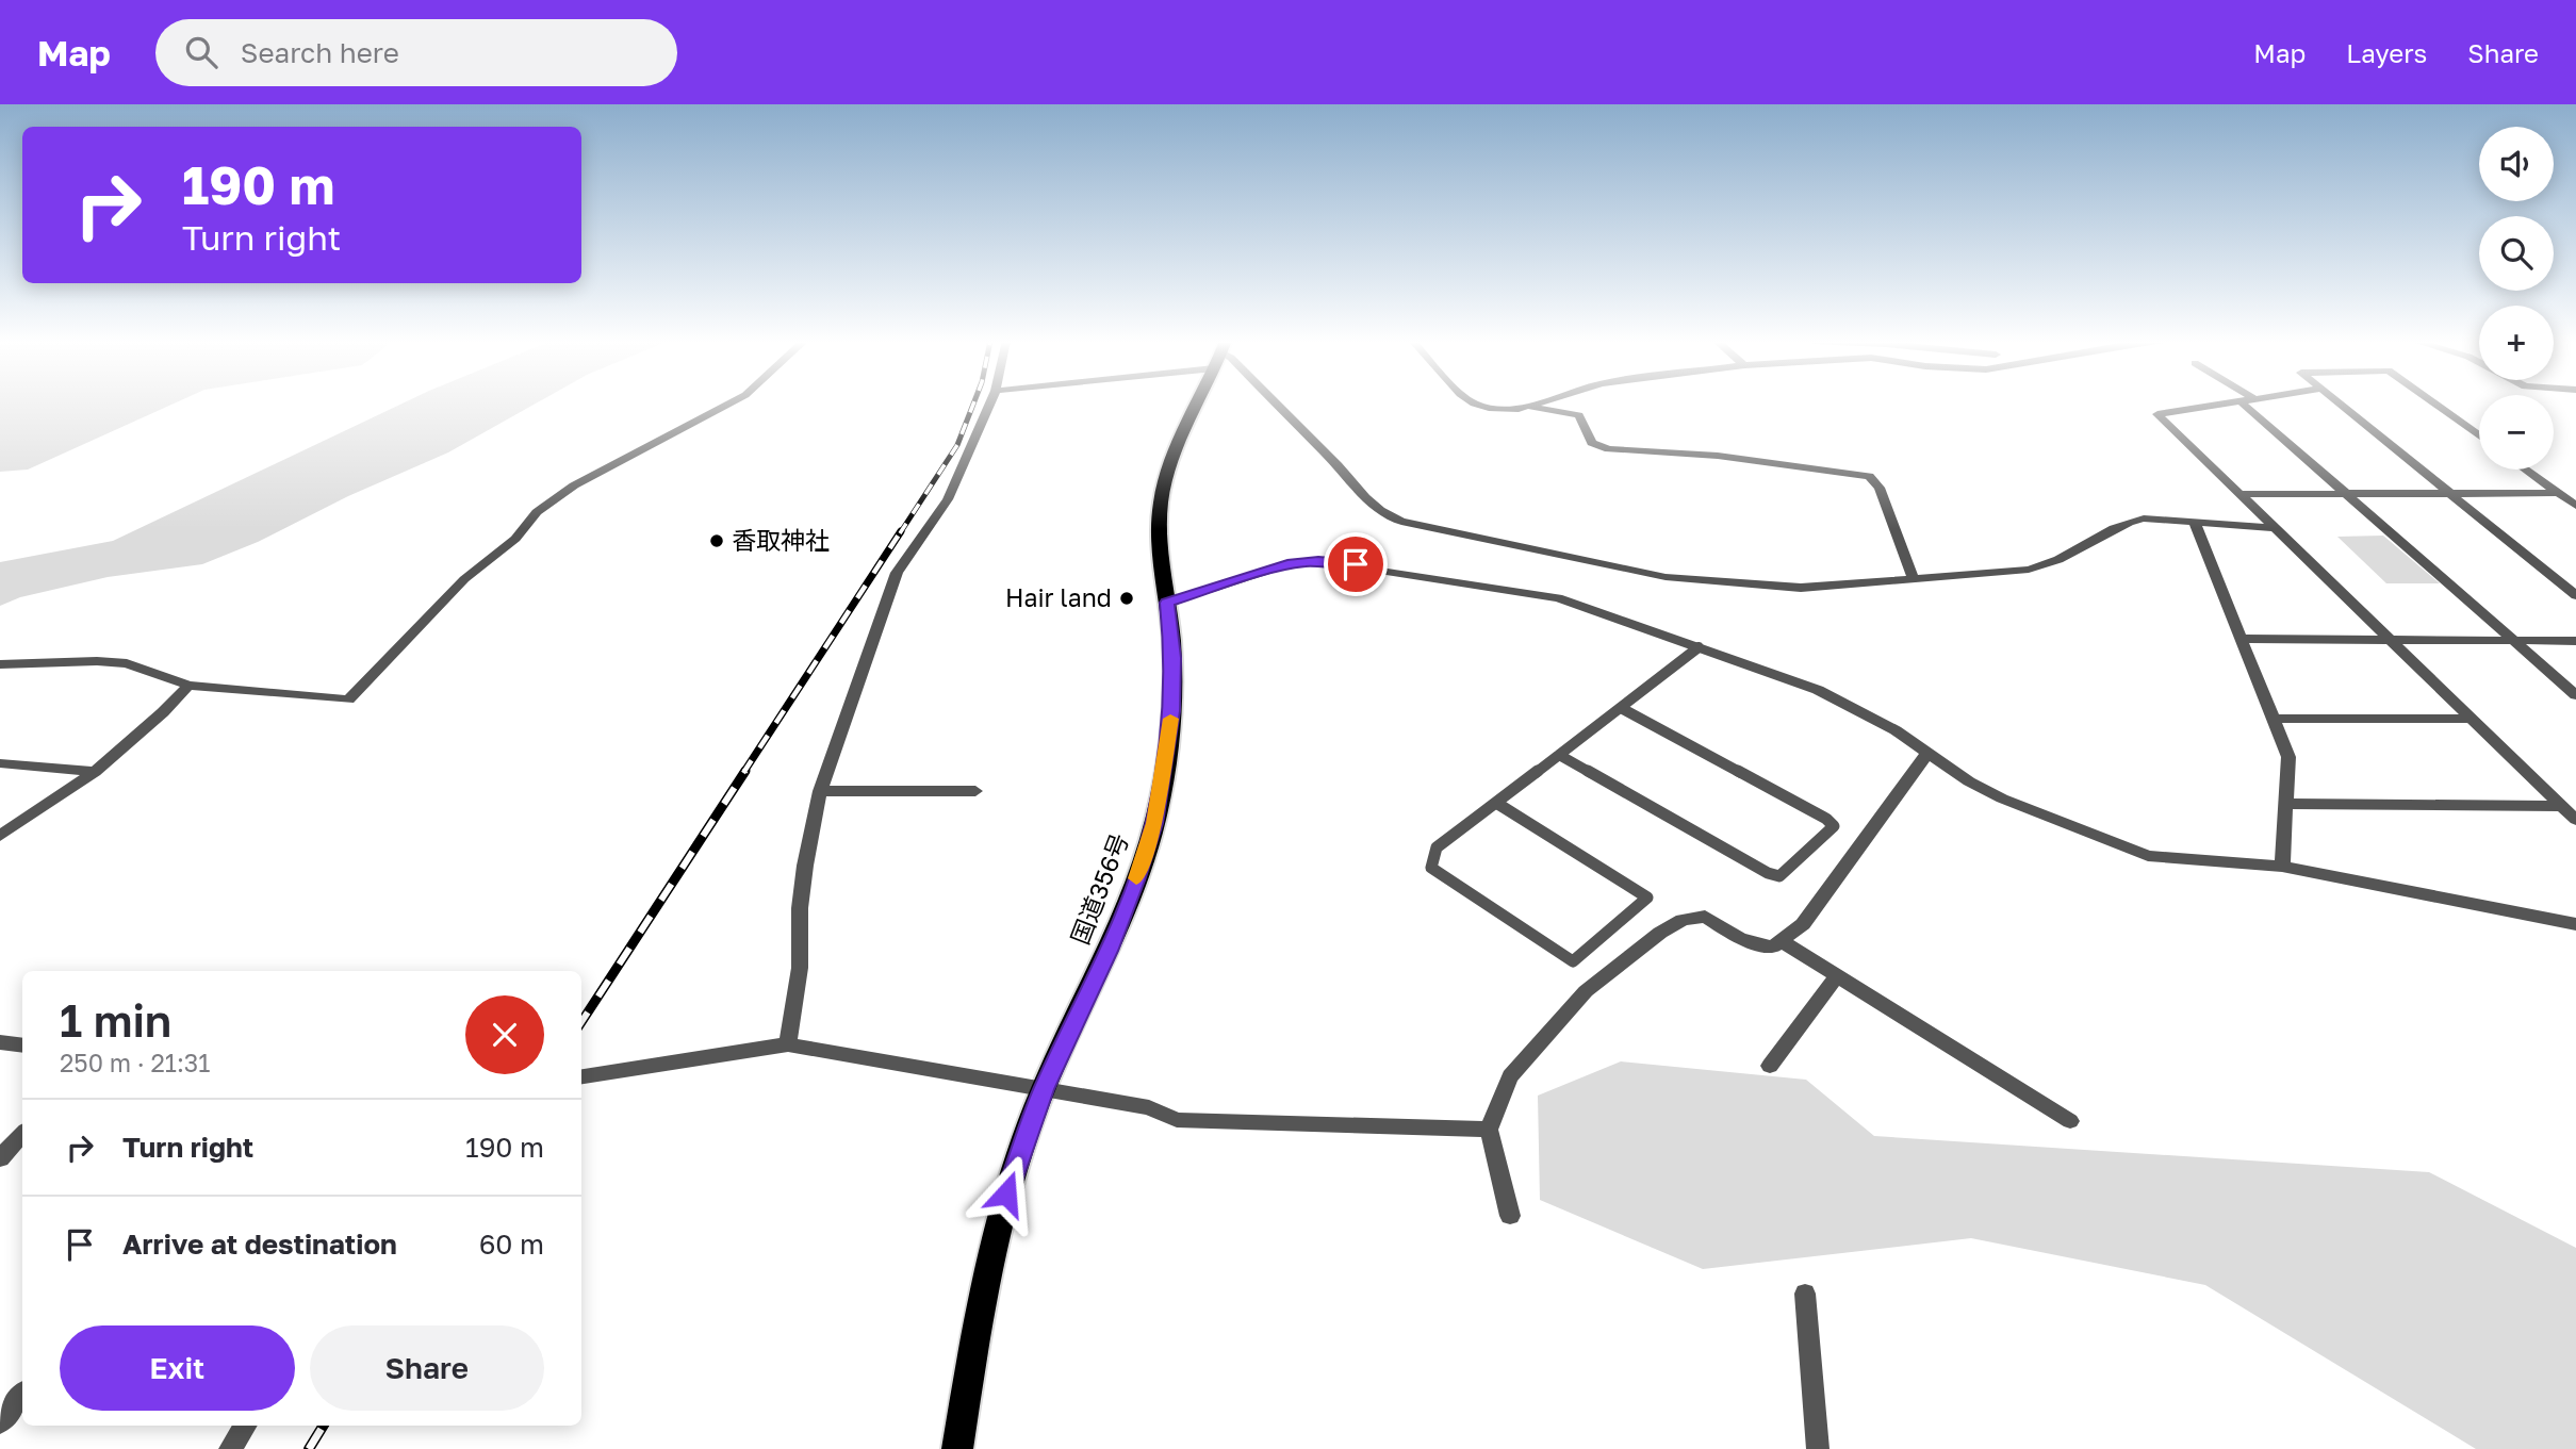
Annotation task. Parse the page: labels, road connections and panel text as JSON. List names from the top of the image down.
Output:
{
  "streets": {
    "highway": ["国道356号"]
  },
  "places": ["香取神社", "Hair land"],
  "page": {
    "header": "Map",
    "search": "Search here",
    "nav": ["Map", "Layers", "Share"],
    "map_buttons": ["+", "−"],
    "turn": ["190 m", "Turn right"],
    "heading": ["1 min", "250 m · 21:31"],
    "list": [
      {
        "name": "Turn right",
        "value": "190 m"
      },
      {
        "name": "Arrive at destination",
        "value": "60 m"
      }
    ],
    "buttons": ["Exit", "Share"]
  }
}
